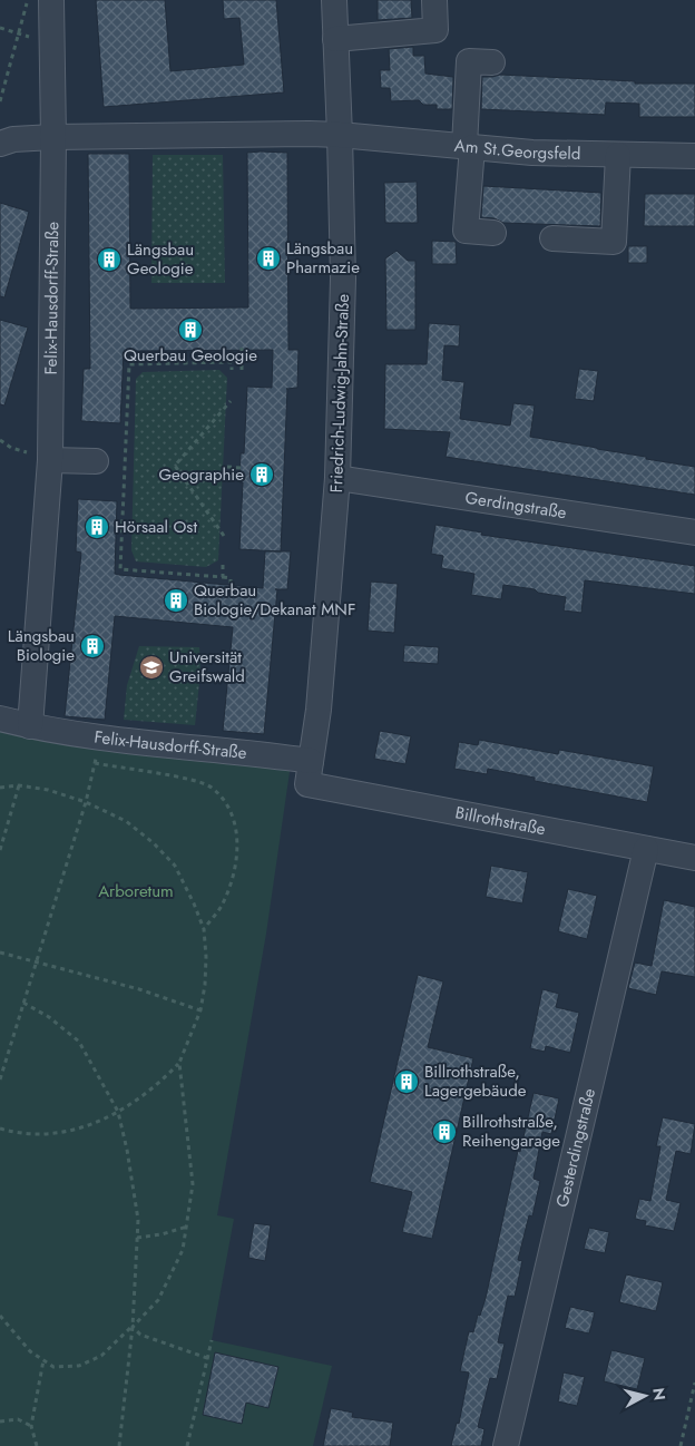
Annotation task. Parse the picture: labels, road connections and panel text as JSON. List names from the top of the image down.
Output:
{
  "streets": {
    "street": [
      "Am St.Georgsfeld",
      "Felix-Hausdorff-Straße",
      "Friedrich-Ludwig-Jahn-Straße",
      "Gerdingstraße",
      "Billrothstraße",
      "Gesterdingstraße"
    ]
  },
  "crossings": [
    ["Am St.Georgsfeld", "Friedrich-Ludwig-Jahn-Straße"],
    ["Felix-Hausdorff-Straße", "Friedrich-Ludwig-Jahn-Straße"],
    ["Felix-Hausdorff-Straße", "Billrothstraße"],
    ["Friedrich-Ludwig-Jahn-Straße", "Gerdingstraße"],
    ["Friedrich-Ludwig-Jahn-Straße", "Billrothstraße"],
    ["Billrothstraße", "Gesterdingstraße"]
  ],
  "parks": ["Arboretum"],
  "places": {
    "building": [
      "Längsbau Pharmazie",
      "Längsbau Geologie",
      "Querbau Geologie",
      "Geographie",
      "Hörsaal Ost",
      "Querbau Biologie/Dekanat MNF",
      "Längsbau Biologie",
      "Billrothstraße, Lagergebäude",
      "Billrothstraße, Reihengarage"
    ],
    "school or university": ["Universität Greifswald"]
  },
  "north": "right"
}
